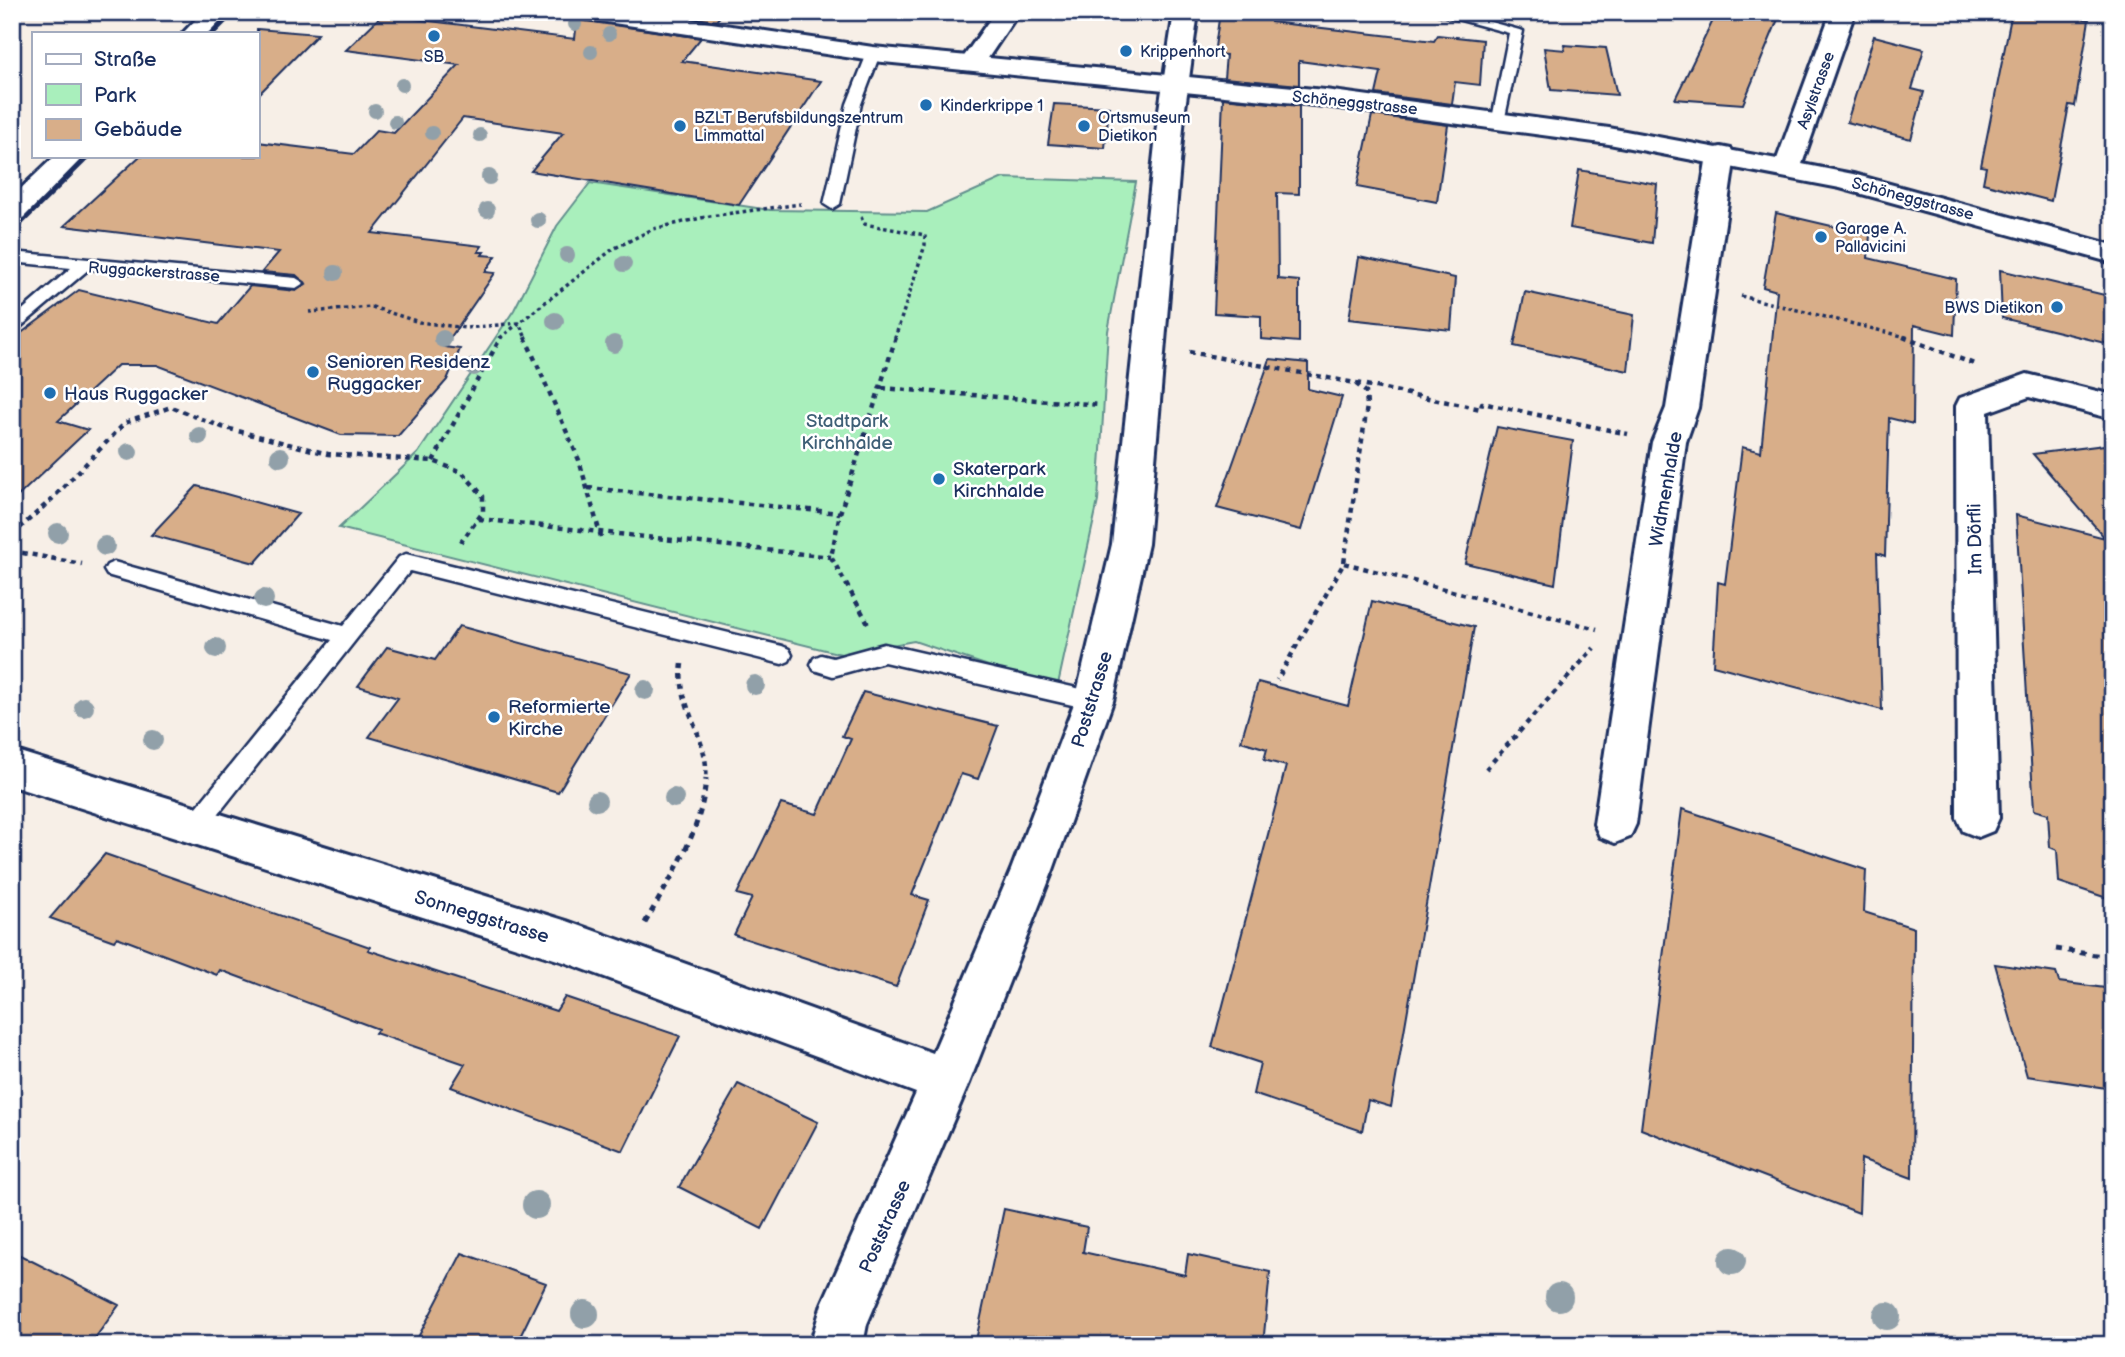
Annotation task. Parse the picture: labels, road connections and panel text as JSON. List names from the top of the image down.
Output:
{
  "streets": {
    "street": [
      "Asylstrasse",
      "Schöneggstrasse",
      "Widmenhalde",
      "Im Dörfli",
      "Poststrasse",
      "Sonneggstrasse"
    ],
    "lane": ["Ruggackerstrasse"]
  },
  "crossings": [
    ["Asylstrasse", "Schöneggstrasse"],
    ["Schöneggstrasse", "Widmenhalde"],
    ["Schöneggstrasse", "Poststrasse"],
    ["Poststrasse", "Sonneggstrasse"]
  ],
  "parks": ["Stadtpark Kirchhalde"],
  "places": [
    "SB",
    "Krippenhort",
    "Kinderkrippe 1",
    "BZLT Berufsbildungszentrum Limmattal",
    "Ortsmuseum Dietikon",
    "Garage A. Pallavicini",
    "BWS Dietikon",
    "Senioren Residenz Ruggacker",
    "Haus Ruggacker",
    "Skaterpark Kirchhalde",
    "Reformierte Kirche"
  ],
  "legend": ["Straße", "Park", "Gebäude"]
}
